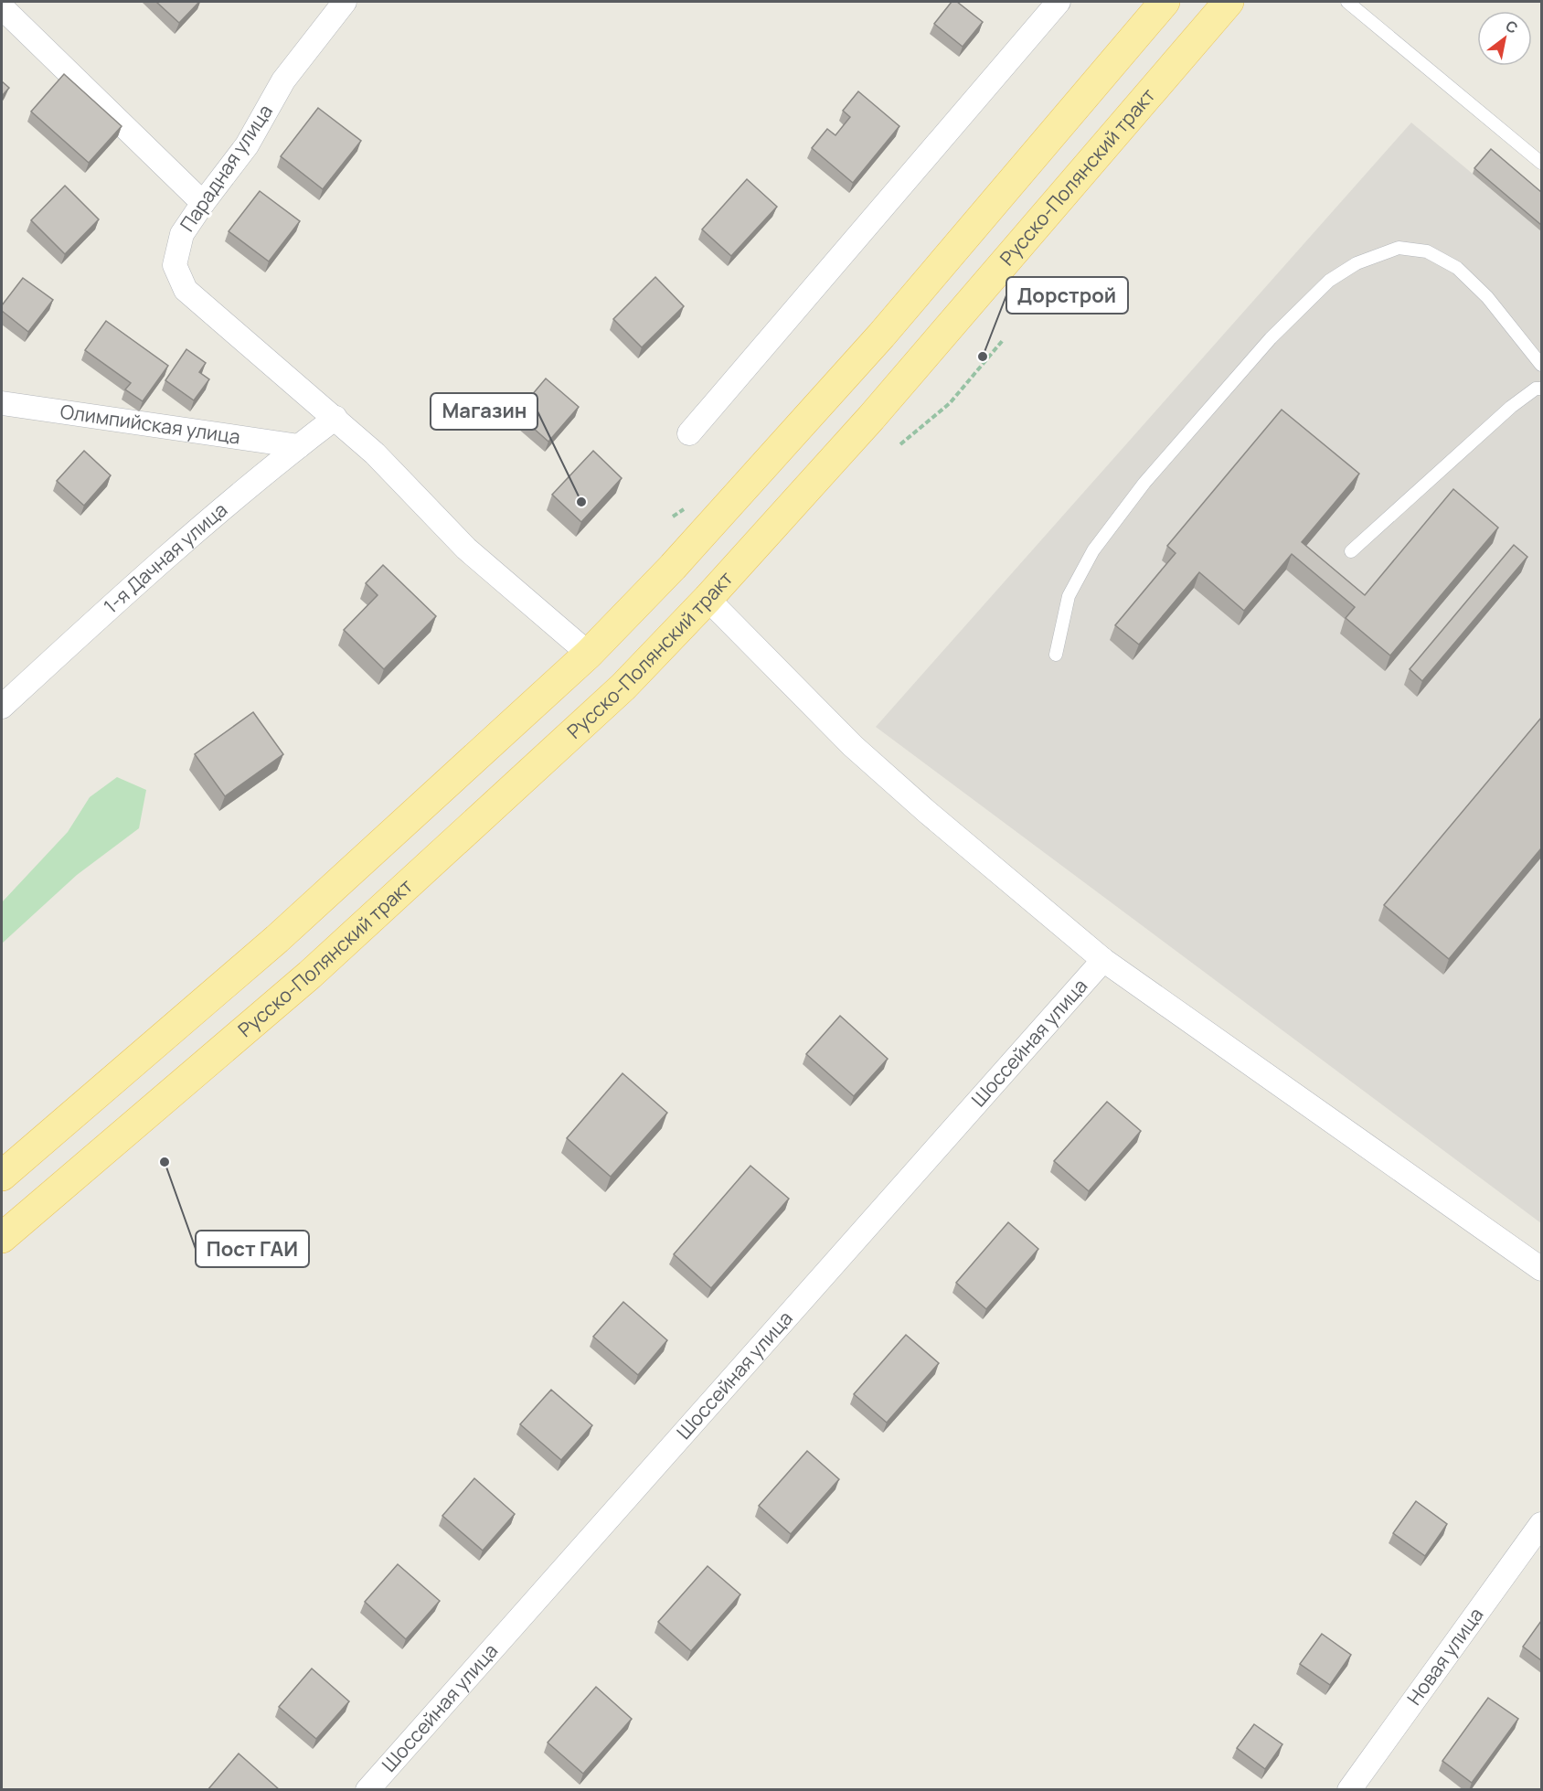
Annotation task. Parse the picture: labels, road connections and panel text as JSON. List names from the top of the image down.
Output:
{
  "streets": {
    "main road": ["Русско-Полянский тракт"],
    "street": [
      "Парадная улица",
      "Олимпийская улица",
      "1-я Дачная улица",
      "Шоссейная улица",
      "Новая улица"
    ]
  },
  "crossings": [
    ["Парадная улица", "1-я Дачная улица"],
    ["Олимпийская улица", "1-я Дачная улица"]
  ],
  "places": ["Дорстрой", "Магазин", "Пост ГАИ"],
  "north": "top right"
}
